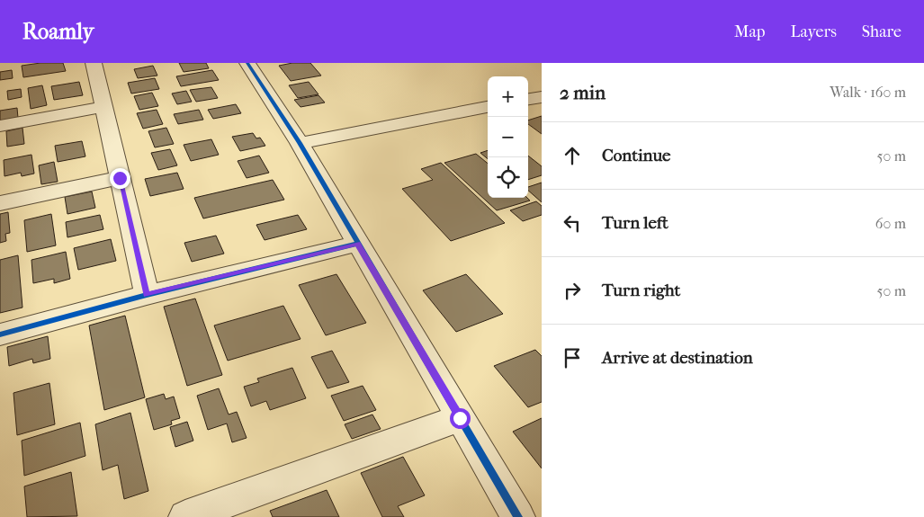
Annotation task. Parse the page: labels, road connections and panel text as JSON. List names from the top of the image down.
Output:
{
  "page": {
    "header": "Roamly",
    "nav": ["Map", "Layers", "Share"],
    "heading": ["2 min", "Walk · 160 m"],
    "map_buttons": ["+", "−"],
    "list": [
      ["Continue", "50 m"],
      ["Turn left", "60 m"],
      ["Turn right", "50 m"],
      "Arrive at destination"
    ]
  }
}
